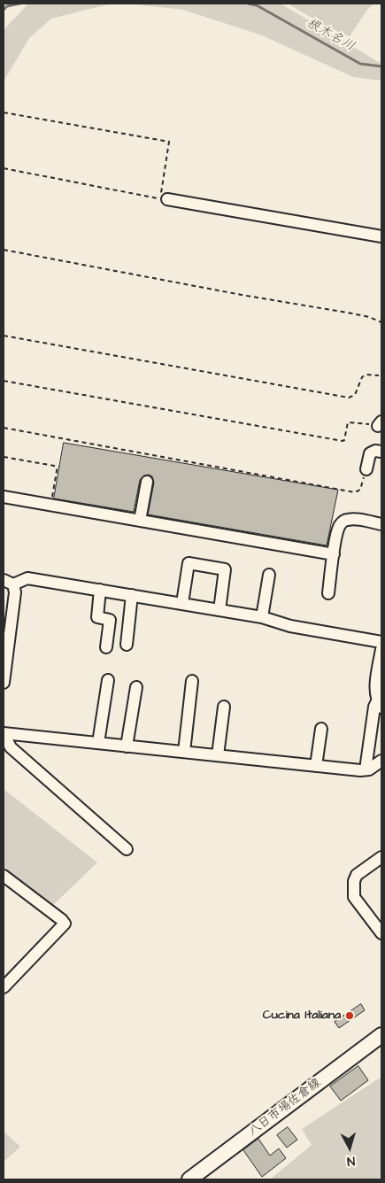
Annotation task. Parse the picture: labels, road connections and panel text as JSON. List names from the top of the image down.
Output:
{
  "streets": {
    "main road": ["八日市場佐倉線"]
  },
  "water": ["根木名川"],
  "places": ["Cucina Italiana"],
  "north": "bottom"
}
